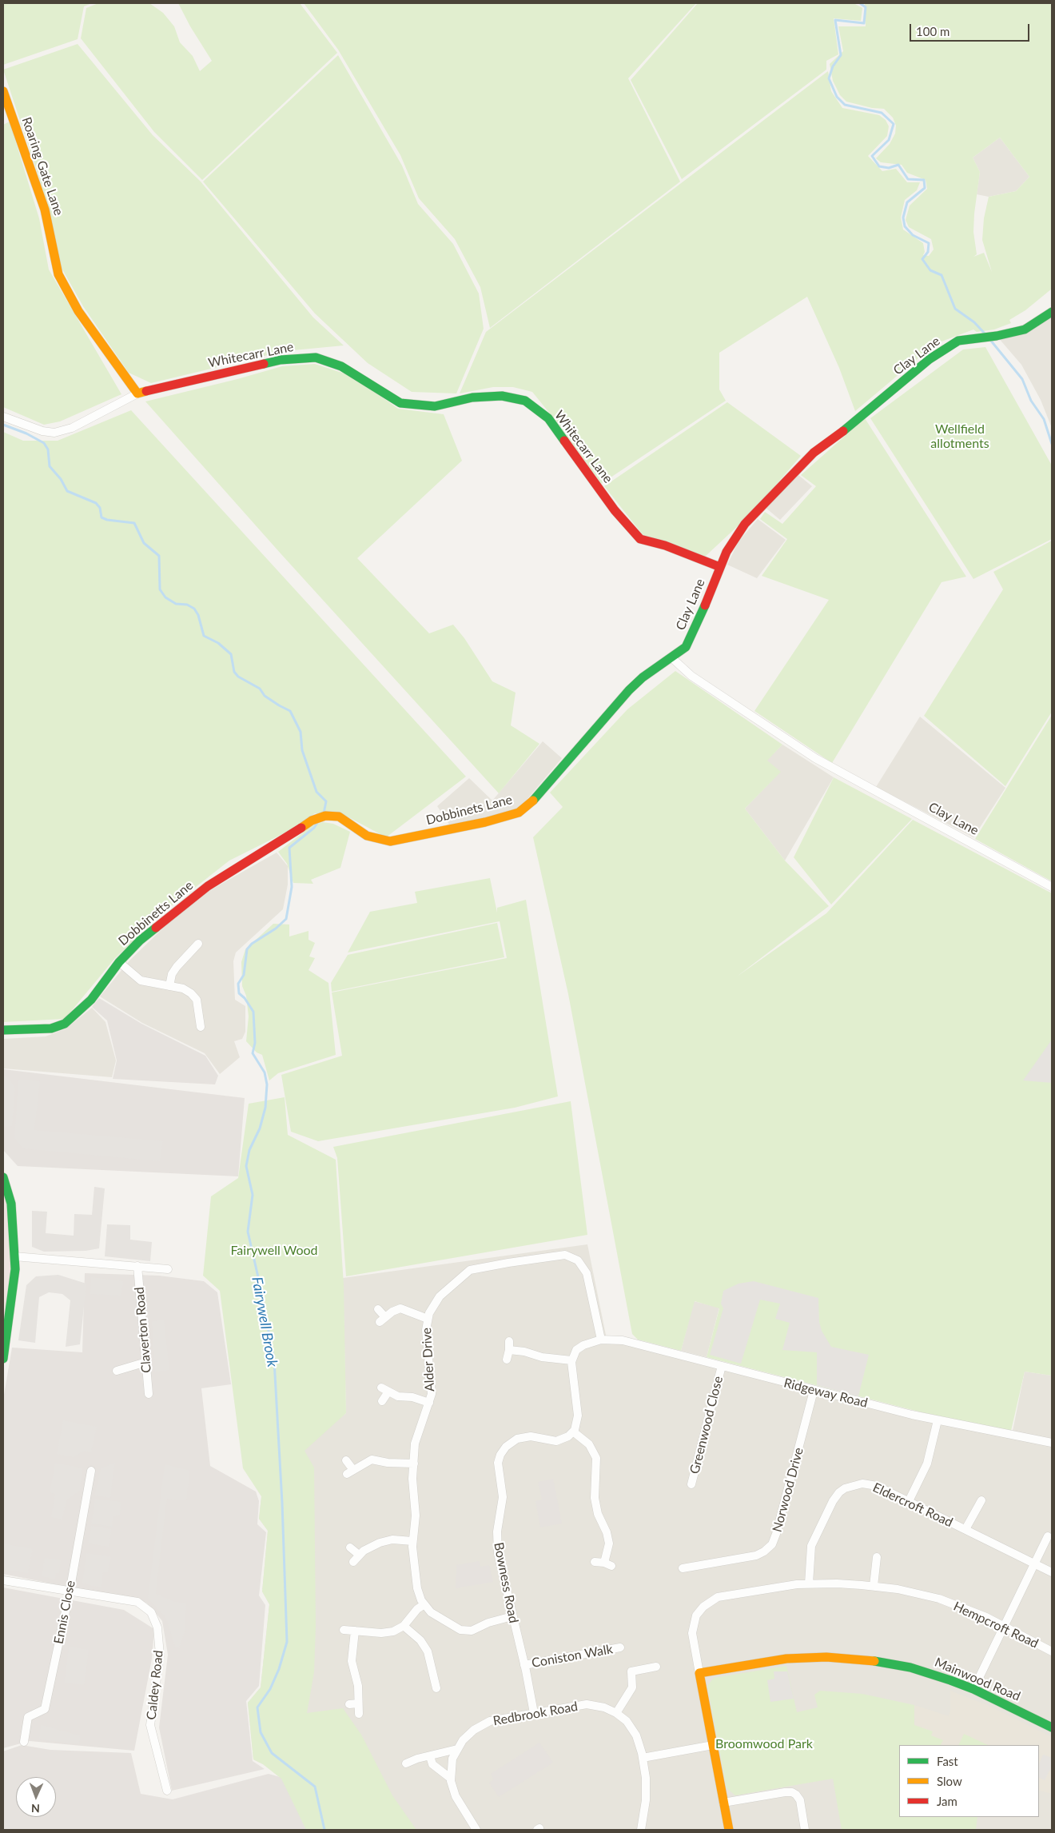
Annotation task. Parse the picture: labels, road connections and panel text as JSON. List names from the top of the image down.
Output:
{
  "streets": {
    "street": [
      "Roaring Gate Lane",
      "Whitecarr Lane",
      "Clay Lane",
      "Dobbinets Lane",
      "Dobbinetts Lane",
      "Claverton Road",
      "Alder Drive",
      "Ridgeway Road",
      "Greenwood Close",
      "Norwood Drive",
      "Eldercroft Road",
      "Bowness Road",
      "Ennis Close",
      "Hempcroft Road",
      "Coniston Walk",
      "Mainwood Road",
      "Caldey Road",
      "Redbrook Road"
    ]
  },
  "crossings": [
    ["Roaring Gate Lane", "Whitecarr Lane"],
    ["Whitecarr Lane", "Clay Lane"],
    ["Clay Lane", "Dobbinets Lane"],
    ["Dobbinets Lane", "Dobbinetts Lane"],
    ["Alder Drive", "Ridgeway Road"],
    ["Alder Drive", "Bowness Road"],
    ["Ridgeway Road", "Greenwood Close"],
    ["Ridgeway Road", "Norwood Drive"],
    ["Eldercroft Road", "Hempcroft Road"],
    ["Bowness Road", "Coniston Walk"],
    ["Bowness Road", "Redbrook Road"],
    ["Ennis Close", "Caldey Road"],
    ["Hempcroft Road", "Mainwood Road"]
  ],
  "water": ["Fairywell Brook"],
  "parks": ["Wellfield allotments", "Fairywell Wood", "Broomwood Park"],
  "legend": ["Fast", "Slow", "Jam"],
  "scale_bar": "100 m",
  "north": "bottom"
}
